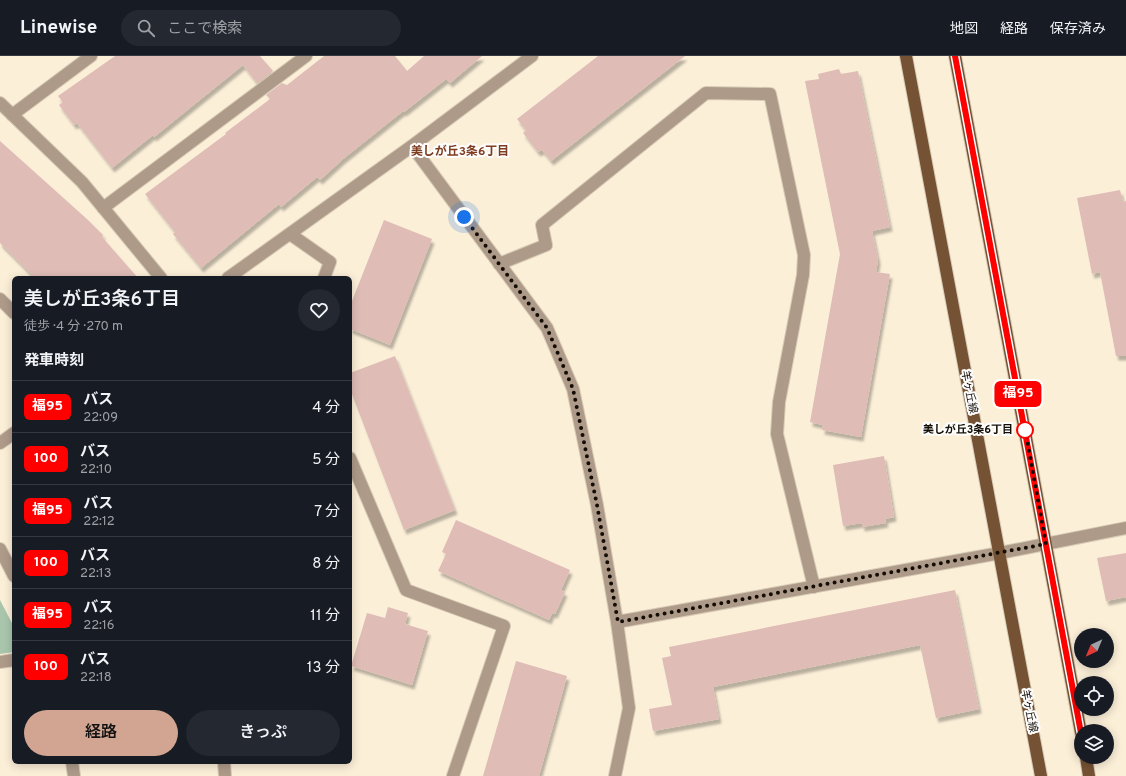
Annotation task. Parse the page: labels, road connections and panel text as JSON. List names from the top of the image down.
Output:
{
  "streets": {
    "main road": ["羊ヶ丘線"]
  },
  "districts": ["美しが丘3条6丁目"],
  "places": ["美しが丘3条6丁目"],
  "lines": ["bus line 福95"],
  "north": "bottom left",
  "page": {
    "header": "Linewise",
    "search": "ここで検索",
    "nav": ["地図", "経路", "保存済み"],
    "on_map": "福95",
    "heading": [
      ["美しが丘3条6丁目", "徒歩 · 4 分 · 270 m"],
      "発車時刻"
    ],
    "list": [
      {
        "mark": "福95",
        "name": "バス",
        "note": "22:09",
        "value": "4 分"
      },
      {
        "mark": "100",
        "name": "バス",
        "note": "22:10",
        "value": "5 分"
      },
      {
        "mark": "福95",
        "name": "バス",
        "note": "22:12",
        "value": "7 分"
      },
      {
        "mark": "100",
        "name": "バス",
        "note": "22:13",
        "value": "8 分"
      },
      {
        "mark": "福95",
        "name": "バス",
        "note": "22:16",
        "value": "11 分"
      },
      {
        "mark": "100",
        "name": "バス",
        "note": "22:18",
        "value": "13 分"
      }
    ],
    "buttons": ["経路", "きっぷ"]
  }
}
